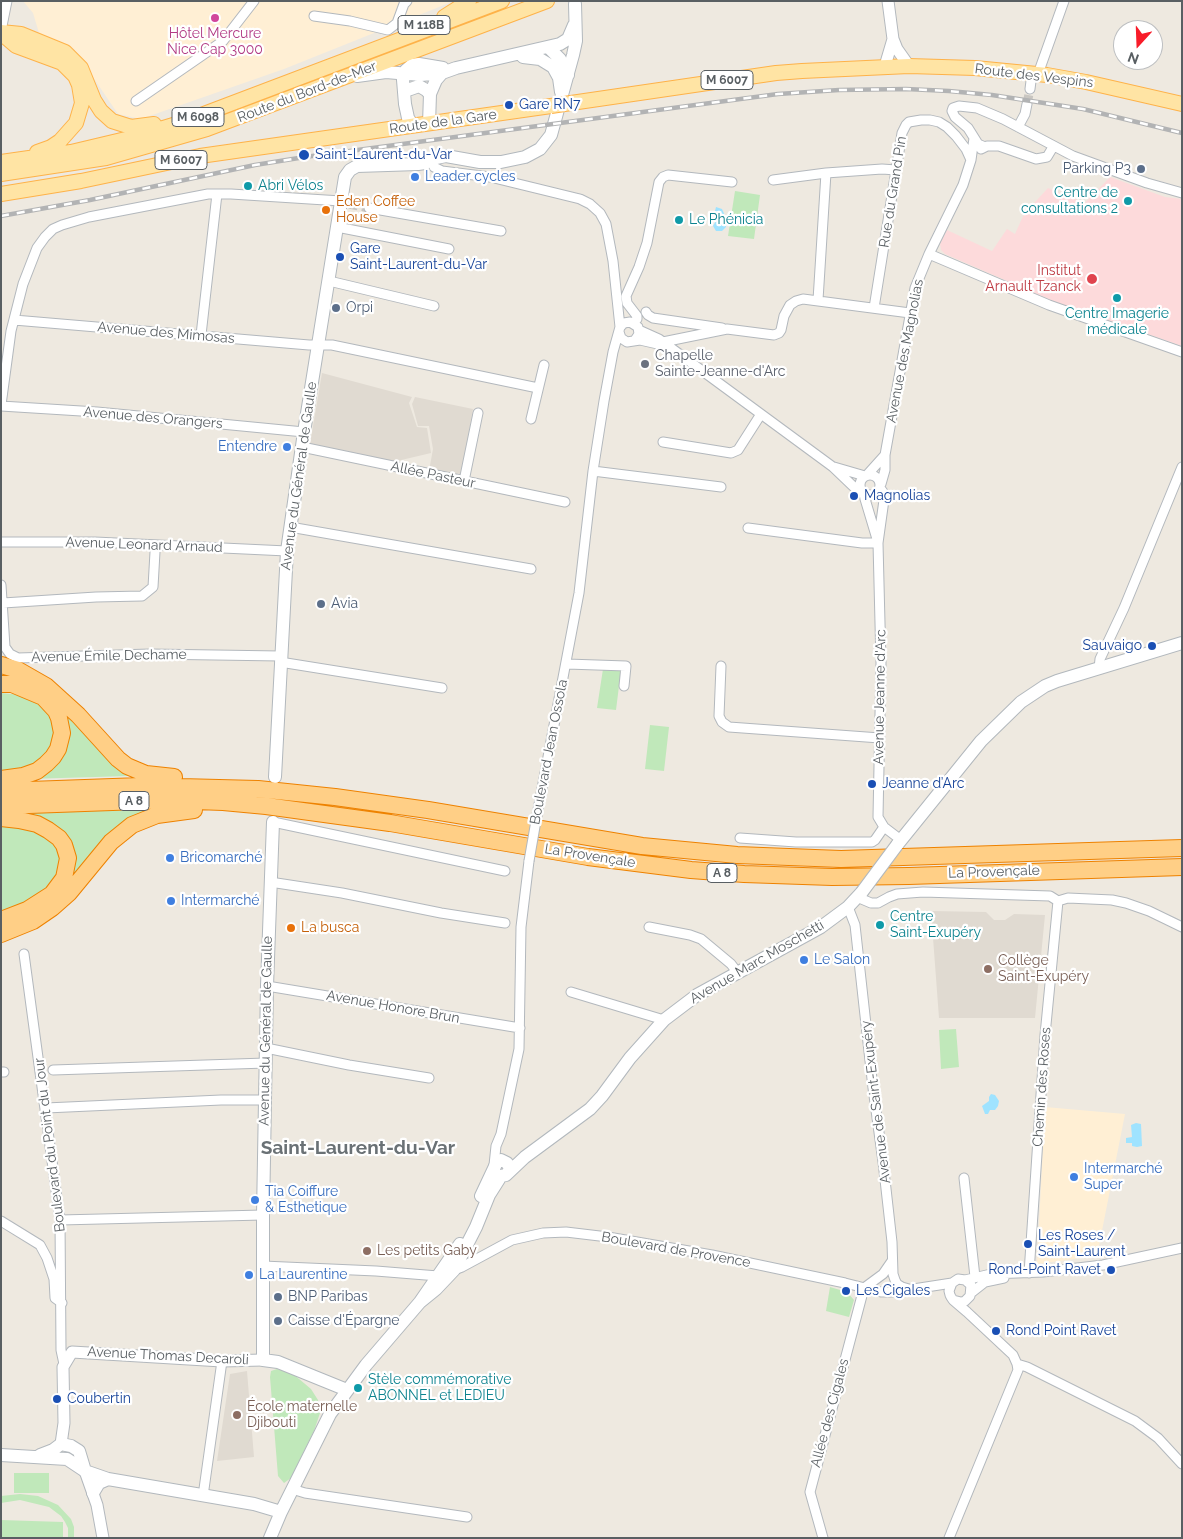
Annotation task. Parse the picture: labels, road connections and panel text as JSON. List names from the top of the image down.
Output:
{
  "streets": {
    "highway": ["A 8", "La Provençale"],
    "main road": [
      "M 118B",
      "Route des Vespins",
      "M 6007",
      "Route du Bord-de-Mer",
      "M 6098",
      "Route de la Gare",
      "Avenue du Général de Gaulle",
      "Avenue Marc Moschetti"
    ],
    "street": [
      "Rue du Grand Pin",
      "Avenue des Mimosas",
      "Avenue des Magnolias",
      "Avenue des Orangers",
      "Allée Pasteur",
      "Avenue Leonard Arnaud",
      "Avenue Émile Dechame",
      "Avenue Jeanne d'Arc",
      "Boulevard Jean Ossola",
      "Avenue Honore Brun",
      "Chemin des Roses",
      "Avenue de Saint-Exupéry",
      "Boulevard du Point du Jour",
      "Boulevard de Provence",
      "Avenue Thomas Decaroli",
      "Allée des Cigales"
    ]
  },
  "crossings": [
    ["M 118B", "Route du Bord-de-Mer"],
    ["M 118B", "Route de la Gare"],
    ["Route des Vespins", "Route de la Gare"],
    ["Rue du Grand Pin", "Avenue des Magnolias"],
    ["Avenue des Mimosas", "Avenue du Général de Gaulle"],
    ["Avenue des Magnolias", "Avenue Jeanne d'Arc"],
    ["Avenue des Orangers", "Avenue du Général de Gaulle"],
    ["Allée Pasteur", "Avenue du Général de Gaulle"],
    ["Avenue du Général de Gaulle", "Avenue Leonard Arnaud"],
    ["Avenue du Général de Gaulle", "Avenue Émile Dechame"],
    ["Avenue du Général de Gaulle", "Boulevard Jean Ossola"],
    ["Avenue du Général de Gaulle", "Avenue Honore Brun"],
    ["Avenue du Général de Gaulle", "Avenue Thomas Decaroli"],
    ["Boulevard Jean Ossola", "Avenue Marc Moschetti"],
    ["Boulevard Jean Ossola", "Avenue Honore Brun"],
    ["Avenue Marc Moschetti", "Avenue de Saint-Exupéry"],
    ["Avenue de Saint-Exupéry", "Boulevard de Provence"],
    ["Boulevard de Provence", "Allée des Cigales"]
  ],
  "districts": ["Saint-Laurent-du-Var"],
  "places": [
    "Hôtel Mercure Nice Cap 3000",
    "Gare RN7",
    "Saint-Laurent-du-Var",
    "Parking P3",
    "Leader cycles",
    "Abri Vélos",
    "Centre de consultations 2",
    "Eden Coffee House",
    "Le Phénicia",
    "Gare Saint-Laurent-du-Var",
    "Institut Arnault Tzanck",
    "Centre Imagerie médicale",
    "Orpi",
    "Chapelle Sainte-Jeanne-d'Arc",
    "Entendre",
    "Magnolias",
    "Avia",
    "Sauvaigo",
    "Jeanne d’Arc",
    "Bricomarché",
    "Intermarché",
    "Centre Saint-Exupéry",
    "La busca",
    "Le Salon",
    "Collège Saint-Exupéry",
    "Intermarché Super",
    "Tia Coiffure & Esthetique",
    "Les Roses / Saint-Laurent",
    "Les petits Gaby",
    "Rond-Point Ravet",
    "La Laurentine",
    "Les Cigales",
    "BNP Paribas",
    "Caisse d'Épargne",
    "Rond Point Ravet",
    "Stèle commémorative ABONNEL et LEDIEU",
    "Coubertin",
    "École maternelle Djibouti"
  ],
  "north": "bottom"
}
